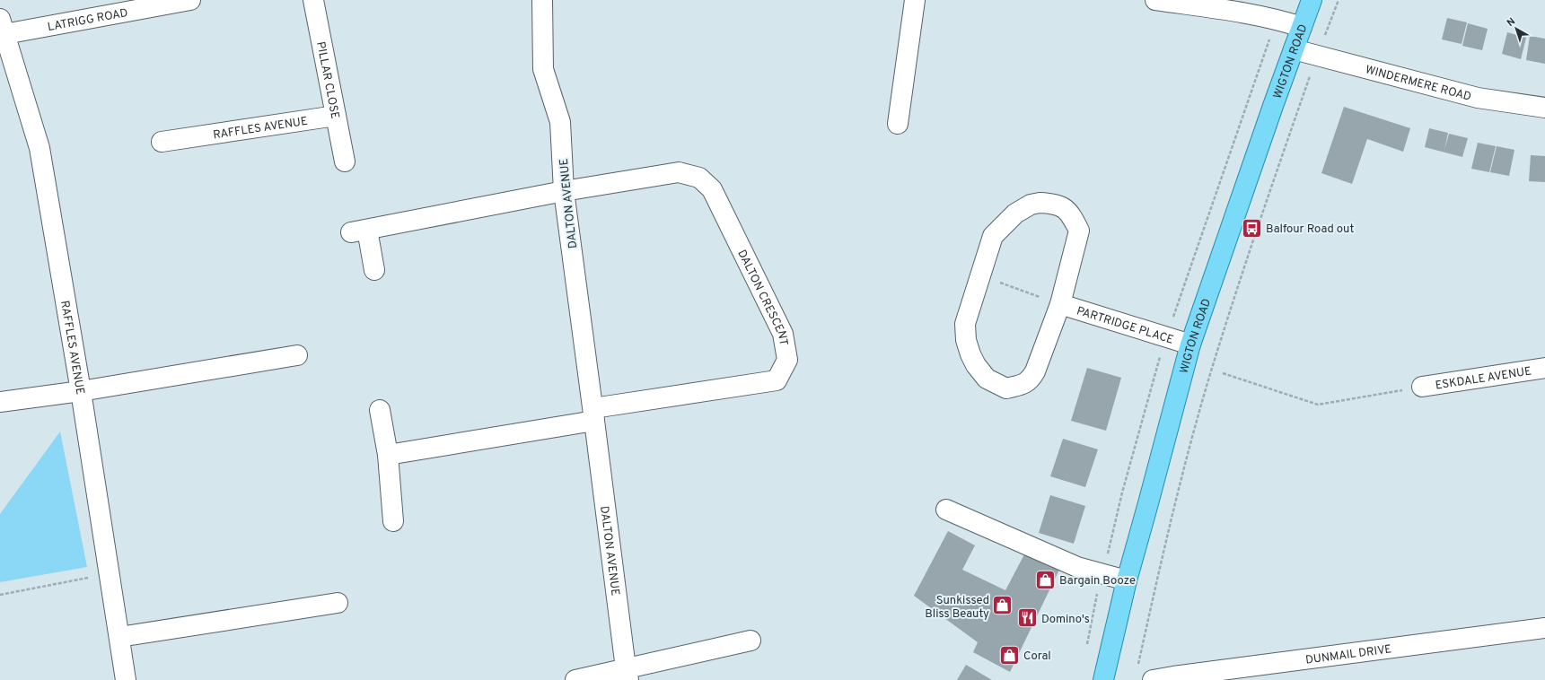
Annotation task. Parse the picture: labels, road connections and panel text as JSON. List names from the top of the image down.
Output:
{
  "streets": {
    "main road": ["WIGTON ROAD"],
    "street": [
      "LATRIGG ROAD",
      "PILLAR CLOSE",
      "WINDERMERE ROAD",
      "RAFFLES AVENUE",
      "DALTON AVENUE",
      "DALTON CRESCENT",
      "PARTRIDGE PLACE",
      "ESKDALE AVENUE",
      "DUNMAIL DRIVE"
    ]
  },
  "crossings": [
    ["LATRIGG ROAD", "RAFFLES AVENUE"],
    ["WIGTON ROAD", "WINDERMERE ROAD"],
    ["WIGTON ROAD", "PARTRIDGE PLACE"],
    ["PILLAR CLOSE", "RAFFLES AVENUE"],
    ["DALTON AVENUE", "DALTON CRESCENT"]
  ],
  "places": {
    "bus stop": ["Balfour Road out"],
    "shop": ["Bargain Booze", "Sunkissed Bliss Beauty", "Coral"],
    "restaurant": ["Domino's"]
  },
  "north": "top left"
}
